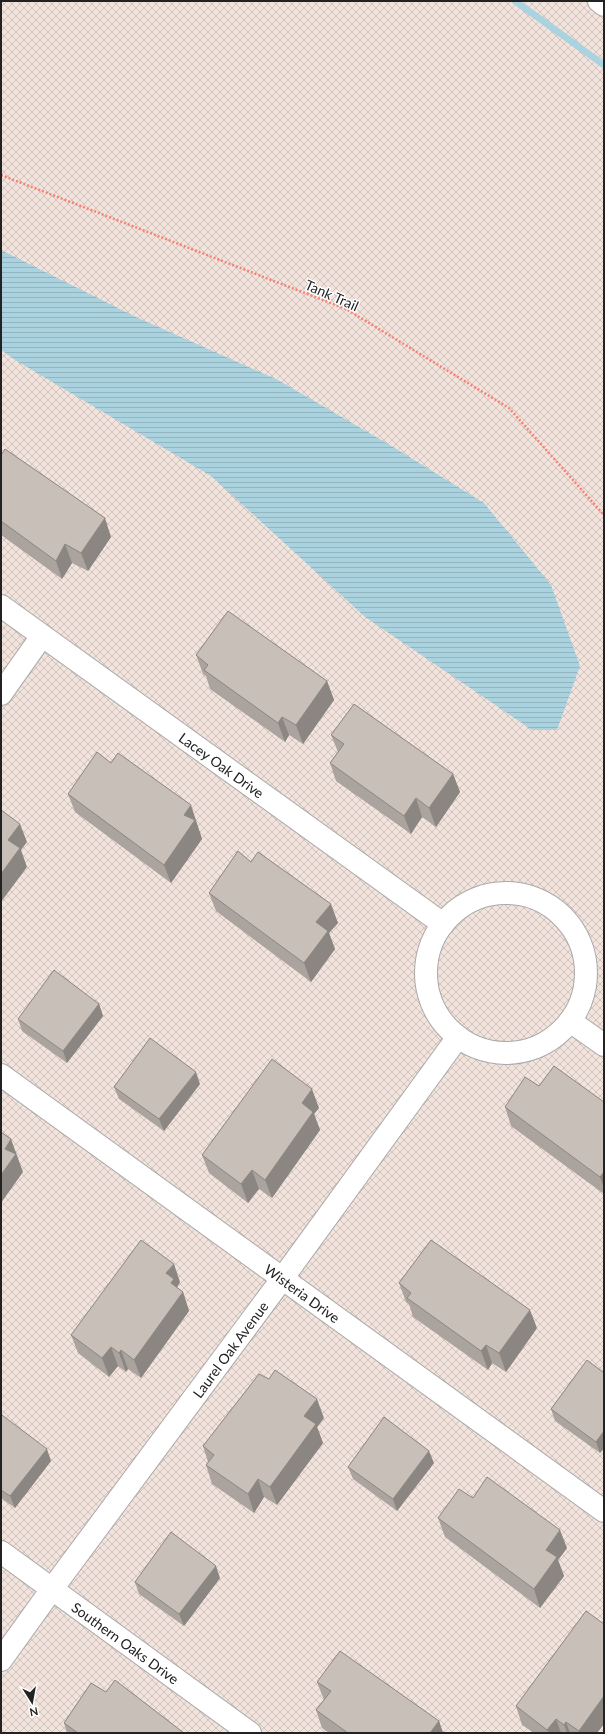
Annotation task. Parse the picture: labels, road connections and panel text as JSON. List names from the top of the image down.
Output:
{
  "streets": {
    "street": [
      "Lacey Oak Drive",
      "Wisteria Drive",
      "Laurel Oak Avenue",
      "Southern Oaks Drive"
    ],
    "path": ["Tank Trail"]
  },
  "crossings": [
    ["Wisteria Drive", "Laurel Oak Avenue"],
    ["Laurel Oak Avenue", "Southern Oaks Drive"]
  ],
  "north": "bottom"
}
